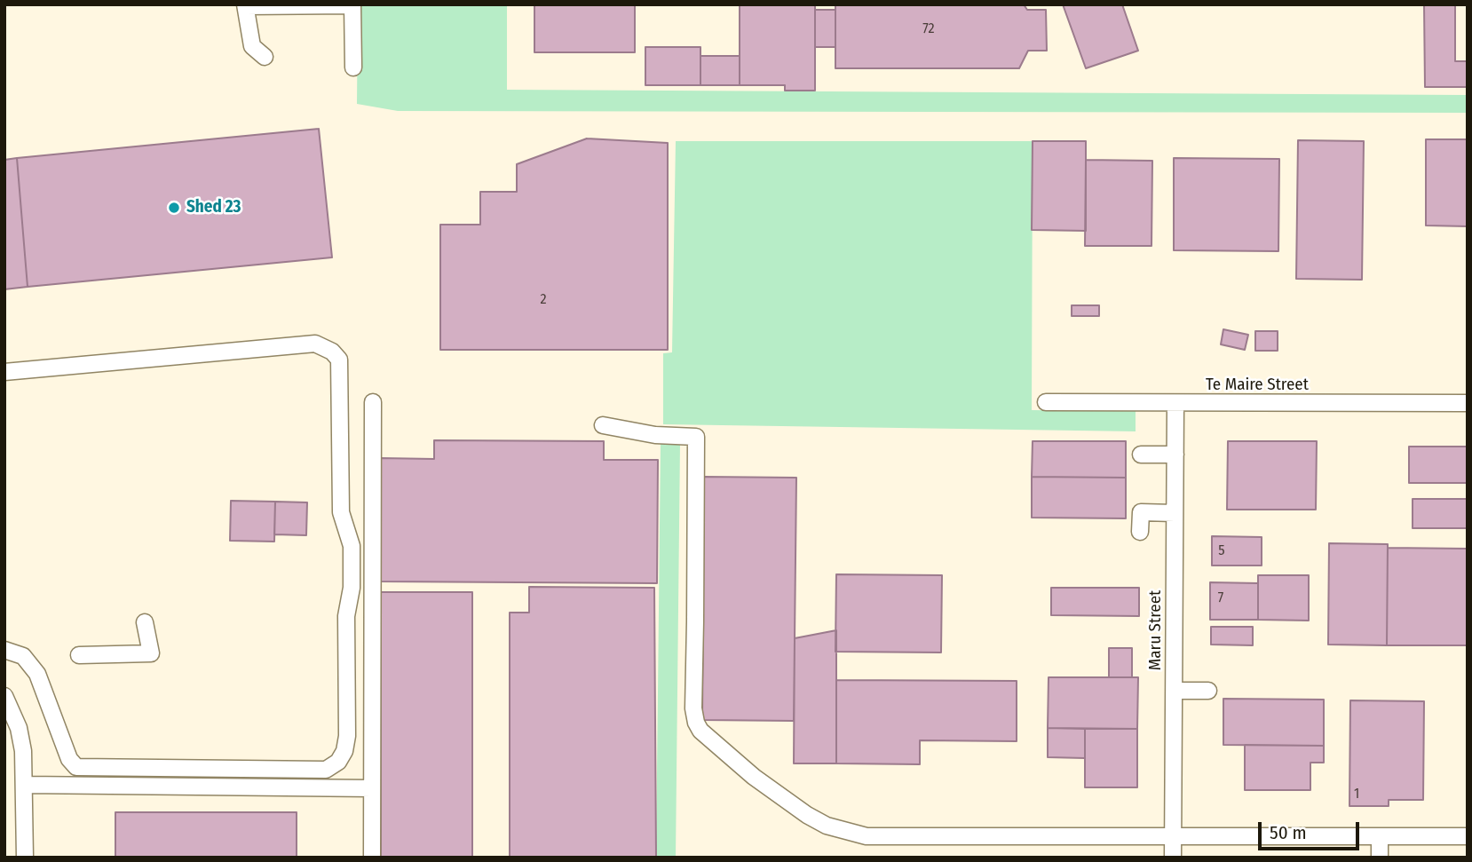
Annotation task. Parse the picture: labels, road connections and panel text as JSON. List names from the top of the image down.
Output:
{
  "streets": {
    "street": ["Te Maire Street", "Maru Street"]
  },
  "crossings": [
    ["Te Maire Street", "Maru Street"]
  ],
  "places": ["Shed 23"],
  "house_numbers": [
    "72",
    "2",
    "5",
    "7",
    "1"
  ],
  "scale_bar": "50 m"
}
